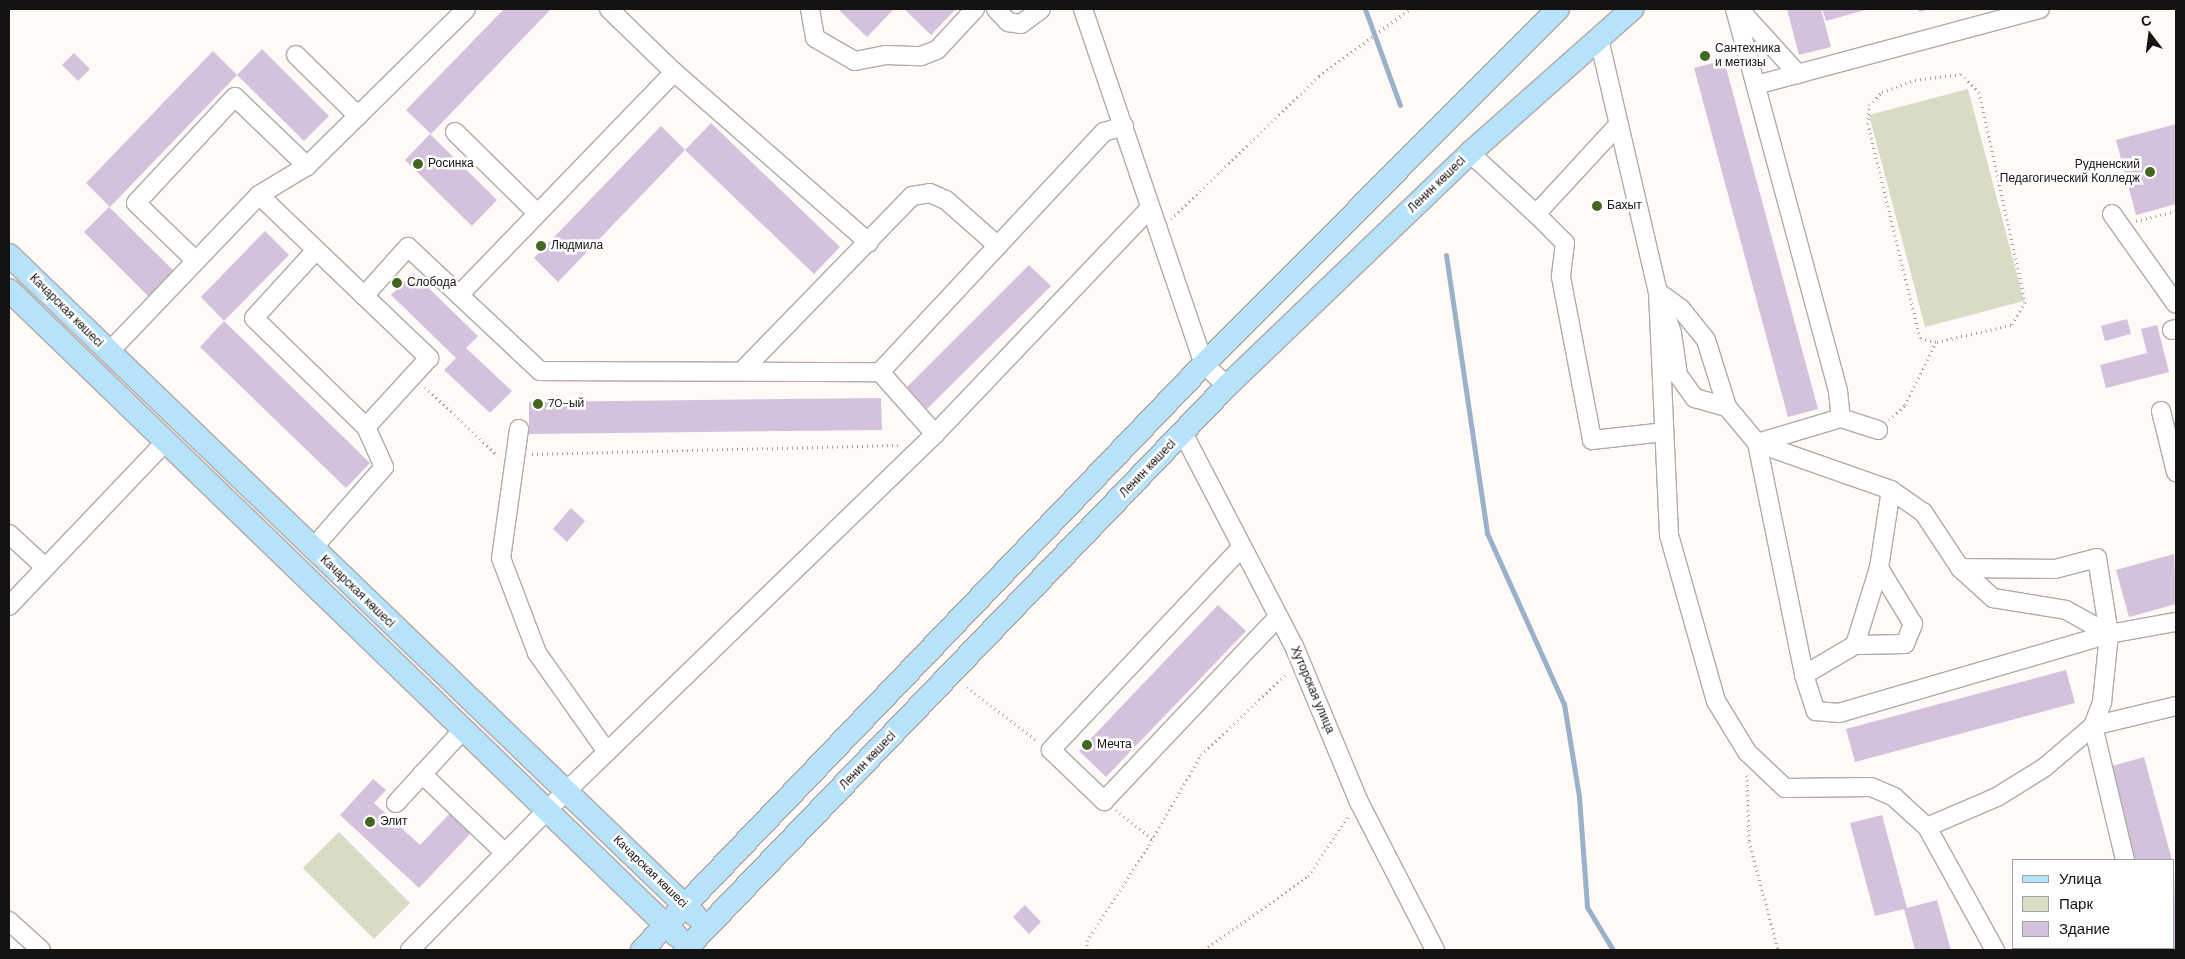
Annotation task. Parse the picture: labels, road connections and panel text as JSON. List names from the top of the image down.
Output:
{
  "streets": {
    "main road": ["Ленин көшесі", "Качарская көшесі"],
    "street": ["Хуторская улица"]
  },
  "crossings": [
    ["Ленин көшесі", "Качарская көшесі"],
    ["Ленин көшесі", "Хуторская улица"]
  ],
  "places": [
    "Сантехника и метизы",
    "Росинка",
    "Рудненский Педагогический Колледж",
    "Бахыт",
    "Людмила",
    "Слобода",
    "70-ый",
    "Мечта",
    "Элит"
  ],
  "legend": ["Улица", "Парк", "Здание"],
  "north": "top"
}
